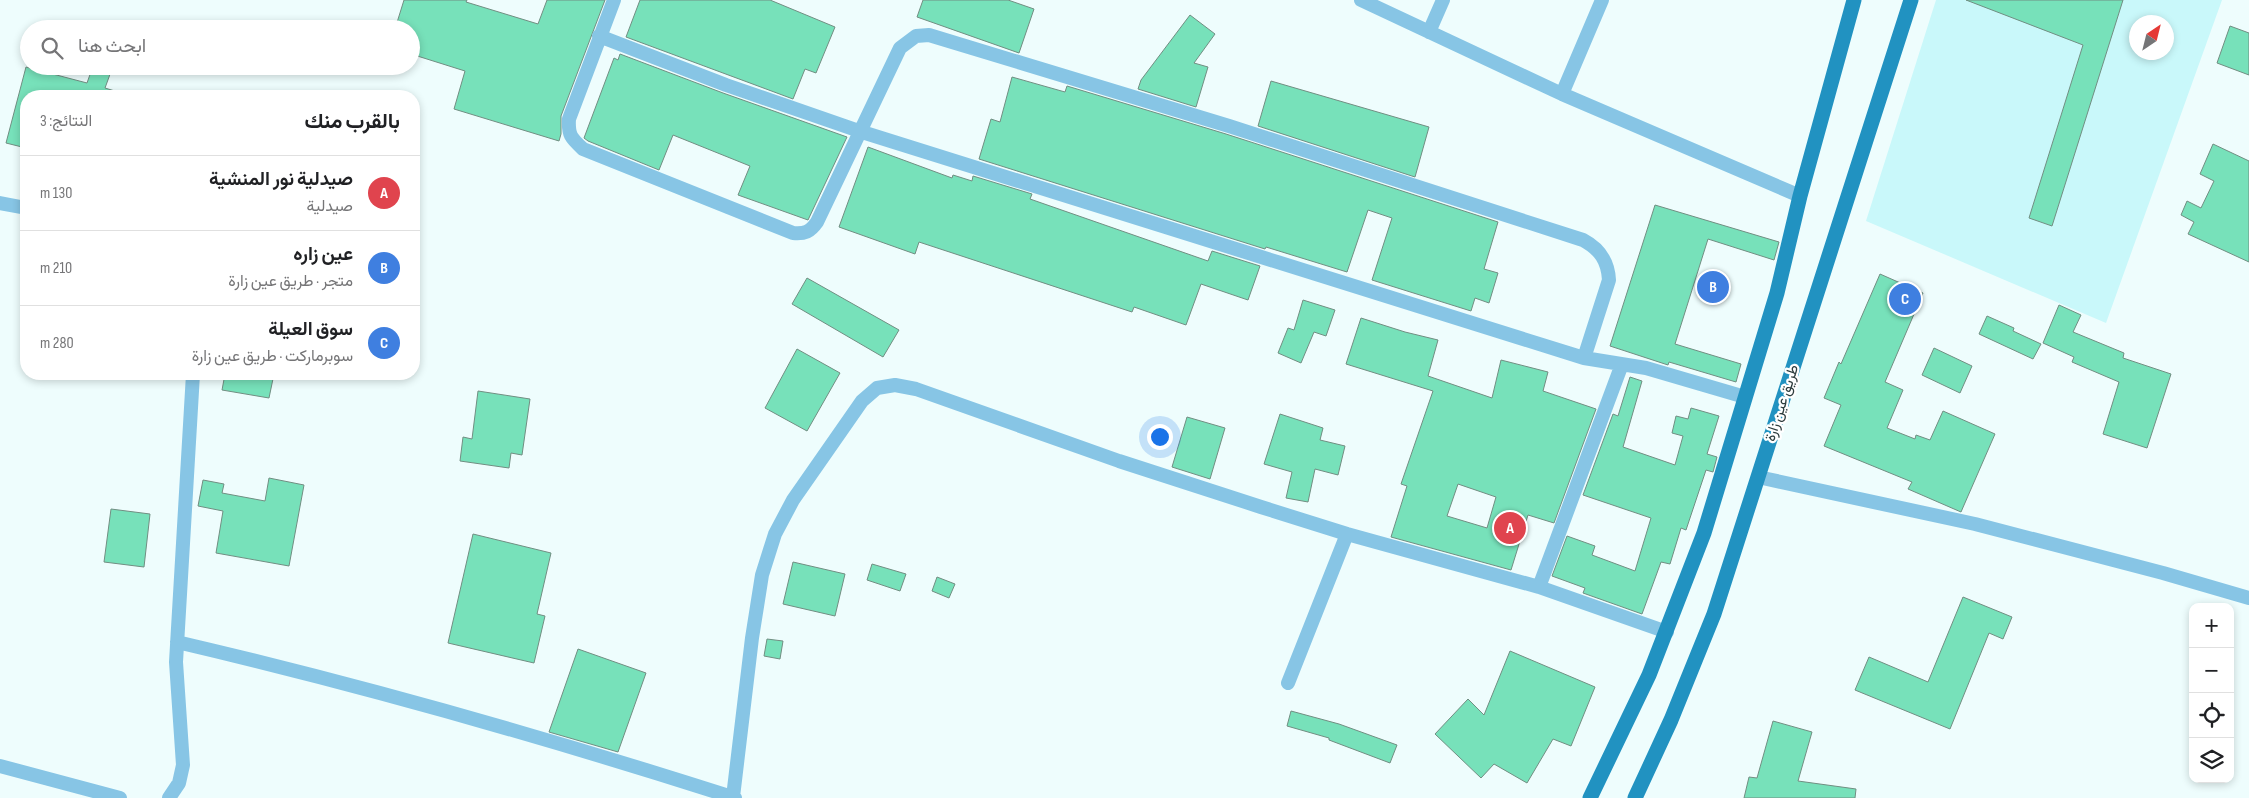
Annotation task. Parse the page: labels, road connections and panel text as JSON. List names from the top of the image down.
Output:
{
  "streets": {
    "main road": ["طريق عين زارة"]
  },
  "north": "top right",
  "page": {
    "search": "ابحث هنا",
    "heading": ["بالقرب منك", "النتائج: 3"],
    "list": [
      {
        "mark": "A",
        "name": "صيدلية نور المنشية",
        "note": "صيدلية",
        "value": "130 m"
      },
      {
        "mark": "B",
        "name": "عين زاره",
        "note": "متجر · طريق عين زارة",
        "value": "210 m"
      },
      {
        "mark": "C",
        "name": "سوق العيلة",
        "note": "سوبرماركت · طريق عين زارة",
        "value": "280 m"
      }
    ],
    "pins": ["B", "C", "A"],
    "map_buttons": ["+", "−"]
  }
}
